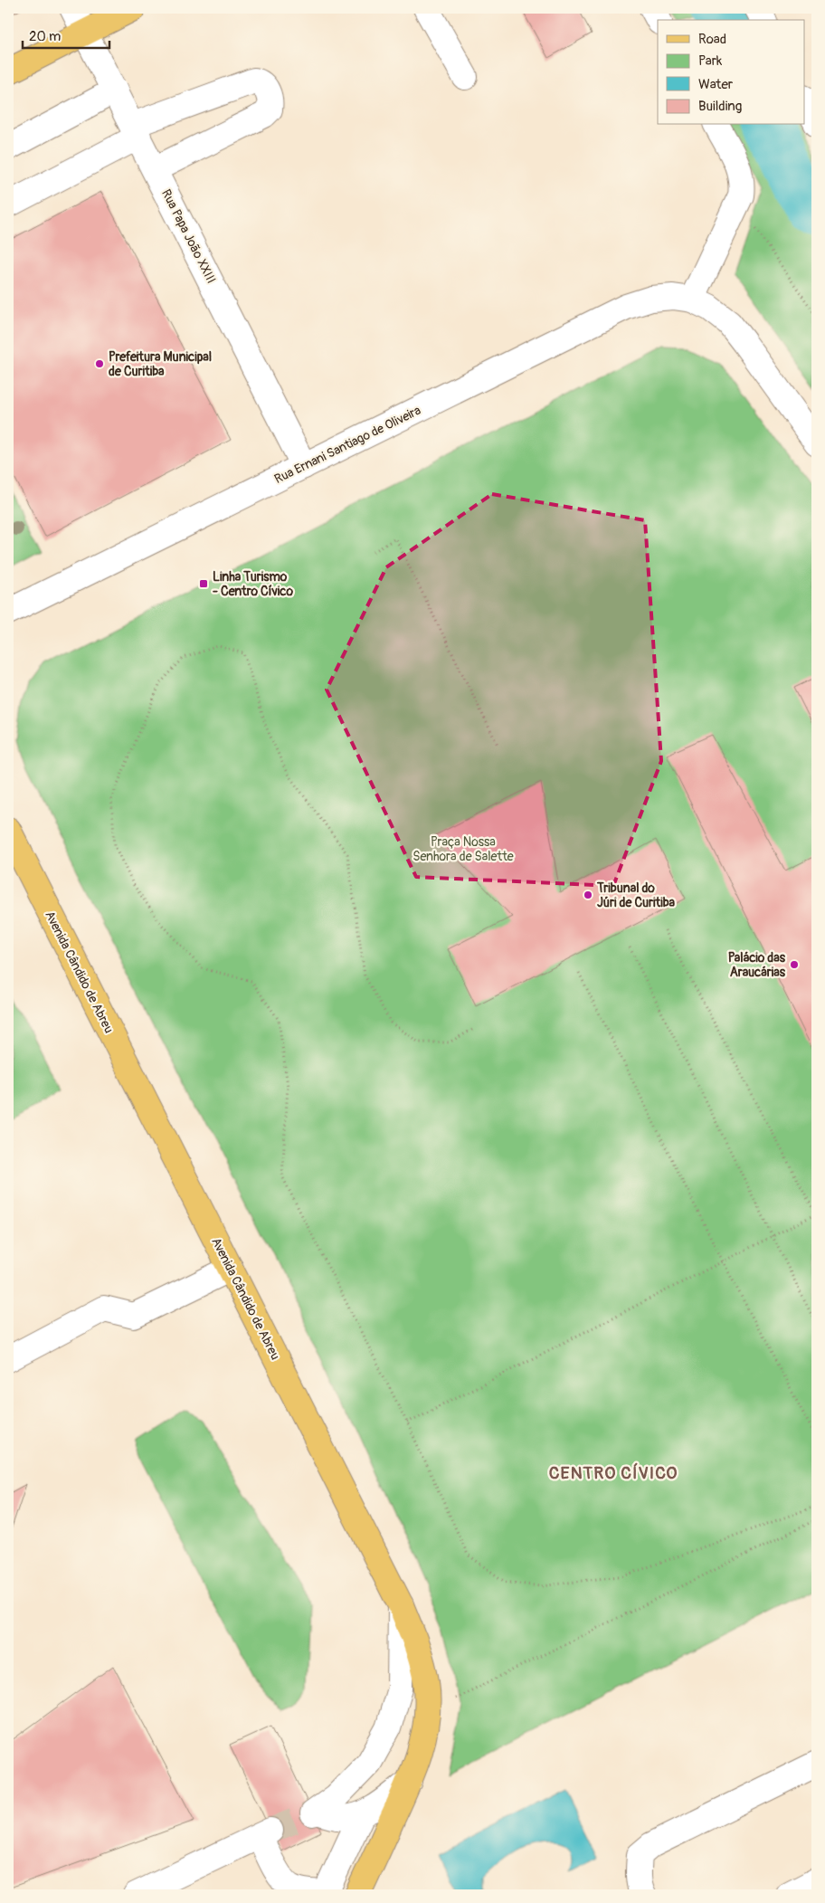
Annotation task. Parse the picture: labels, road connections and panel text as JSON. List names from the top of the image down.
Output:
{
  "streets": {
    "main road": ["Avenida Cândido de Abreu"],
    "street": ["Rua Papa João XXIII", "Rua Ernani Santiago de Oliveira"]
  },
  "crossings": [
    ["Rua Papa João XXIII", "Rua Ernani Santiago de Oliveira"]
  ],
  "districts": ["CENTRO CÍVICO"],
  "parks": ["Praça Nossa Senhora de Salette"],
  "places": {
    "other": ["Prefeitura Municipal de Curitiba", "Tribunal do Júri de Curitiba", "Palácio das Araucárias"],
    "transit": ["Linha Turismo - Centro Cívico"]
  },
  "legend": [
    "Road",
    "Park",
    "Water",
    "Building"
  ],
  "scale_bar": "20 m"
}
